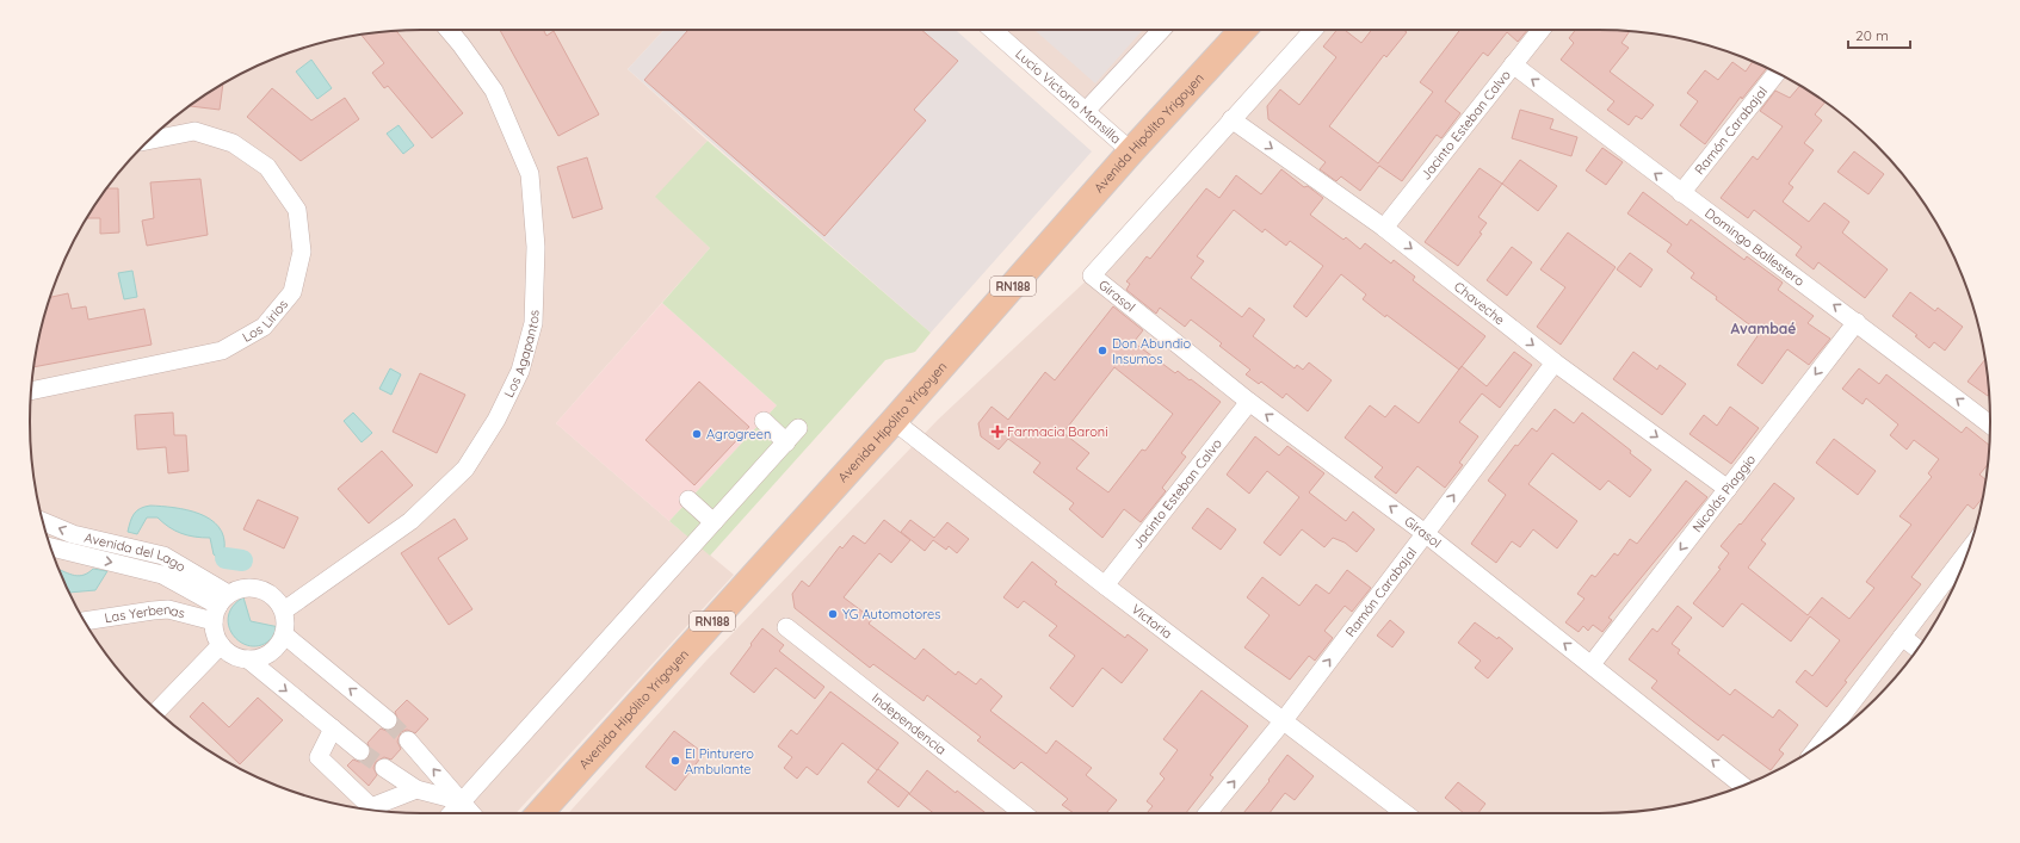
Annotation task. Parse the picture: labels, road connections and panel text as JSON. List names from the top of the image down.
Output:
{
  "streets": {
    "main road": ["Avenida Hipólito Yrigoyen", "RN188"],
    "street": [
      "Lucio Victorio Mansilla",
      "Jacinto Esteban Calvo",
      "Ramón Carabajal",
      "Domingo Ballestero",
      "Girasol",
      "Chaveche",
      "Los Lirios",
      "Los Agapantos",
      "Nicolás Piaggio",
      "Avenida del Lago",
      "Las Yerbenas",
      "Victoria",
      "Independencia"
    ]
  },
  "crossings": [
    ["Lucio Victorio Mansilla", "Avenida Hipólito Yrigoyen"],
    ["Jacinto Esteban Calvo", "Domingo Ballestero"],
    ["Jacinto Esteban Calvo", "Girasol"],
    ["Jacinto Esteban Calvo", "Chaveche"],
    ["Jacinto Esteban Calvo", "Victoria"],
    ["Ramón Carabajal", "Domingo Ballestero"],
    ["Ramón Carabajal", "Girasol"],
    ["Ramón Carabajal", "Chaveche"],
    ["Ramón Carabajal", "Victoria"],
    ["Avenida Hipólito Yrigoyen", "Victoria"],
    ["Domingo Ballestero", "Nicolás Piaggio"],
    ["Girasol", "Chaveche"],
    ["Girasol", "Nicolás Piaggio"],
    ["Chaveche", "Nicolás Piaggio"],
    ["Los Agapantos", "Avenida del Lago"],
    ["Los Agapantos", "Las Yerbenas"],
    ["Avenida del Lago", "Las Yerbenas"]
  ],
  "one_way": [
    "Ramón Carabajal",
    "Domingo Ballestero",
    "Girasol",
    "Chaveche",
    "Nicolás Piaggio"
  ],
  "districts": ["Avambaé"],
  "places": {
    "other": [
      "Don Abundio Insumos",
      "Agrogreen",
      "YG Automotores",
      "El Pinturero Ambulante"
    ],
    "health": ["Farmacia Baroni"]
  },
  "scale_bar": "20 m"
}
